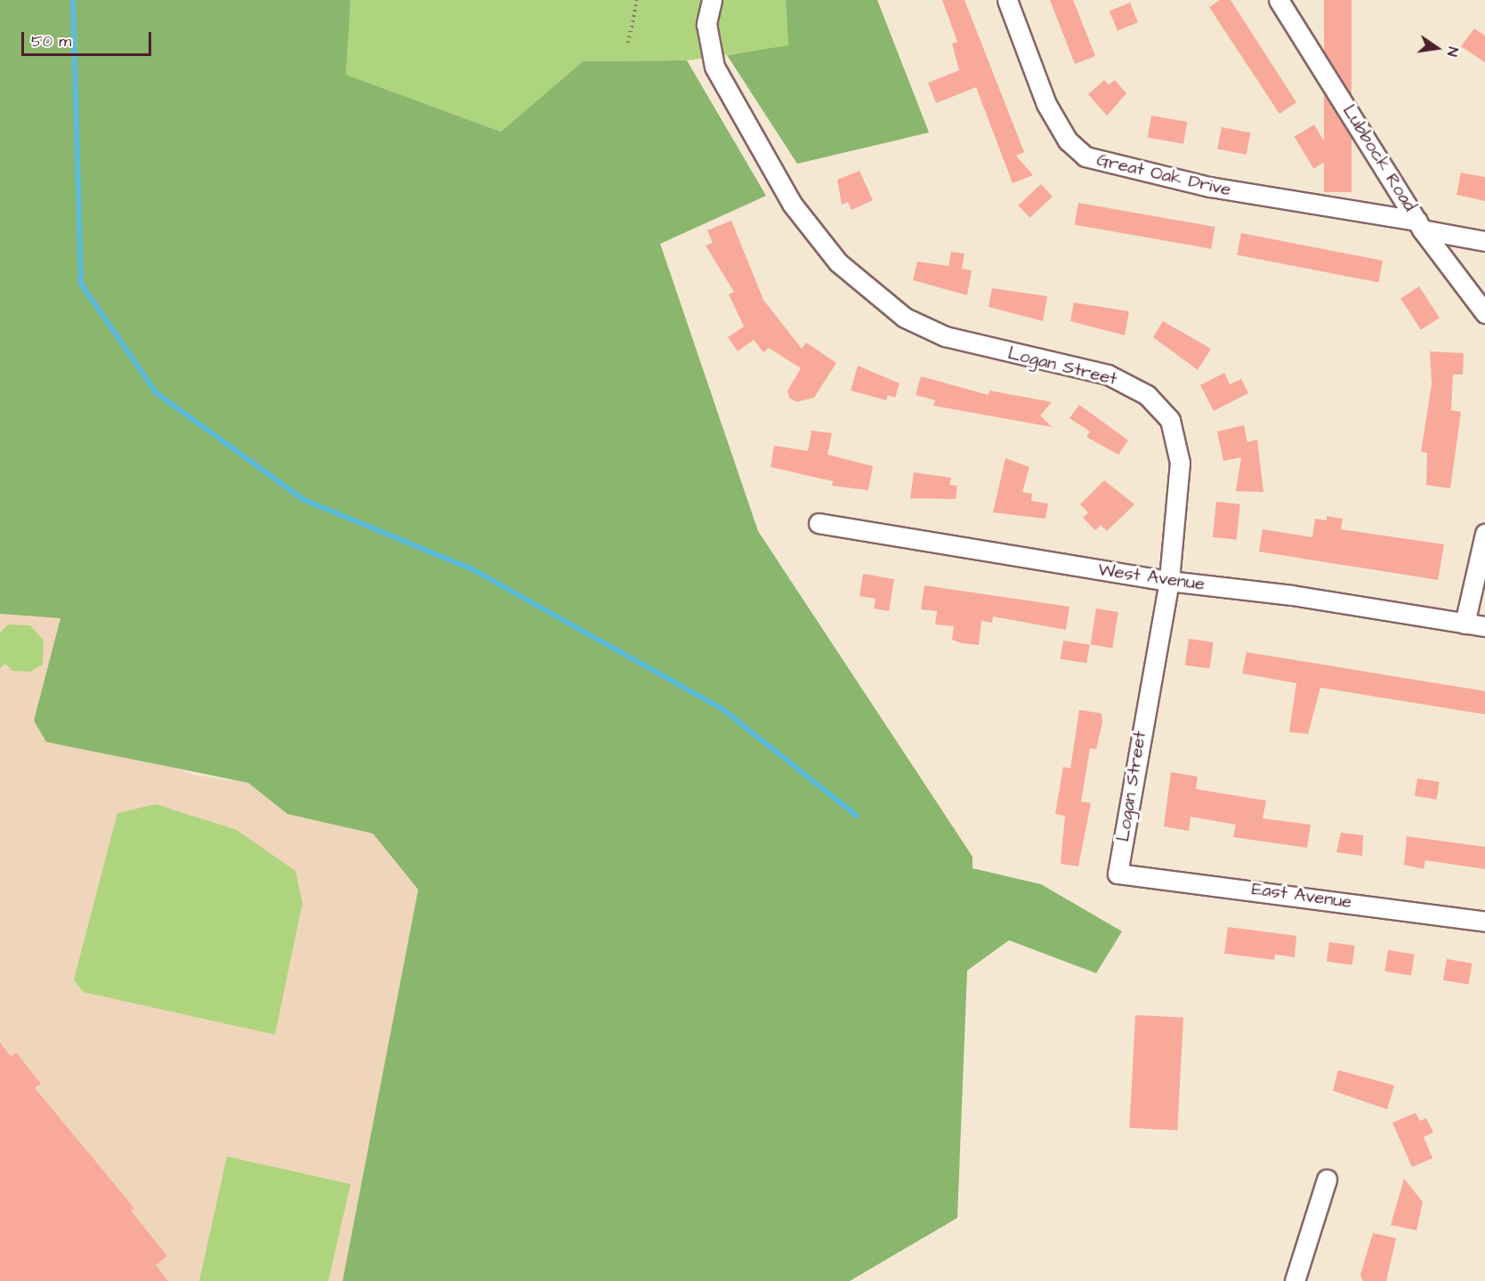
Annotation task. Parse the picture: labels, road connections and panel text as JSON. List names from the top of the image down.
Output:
{
  "streets": {
    "street": [
      "Lubbock Road",
      "Great Oak Drive",
      "Logan Street",
      "West Avenue",
      "East Avenue"
    ]
  },
  "crossings": [
    ["Lubbock Road", "Great Oak Drive"],
    ["Logan Street", "West Avenue"],
    ["Logan Street", "East Avenue"]
  ],
  "scale_bar": "50 m",
  "north": "right"
}
